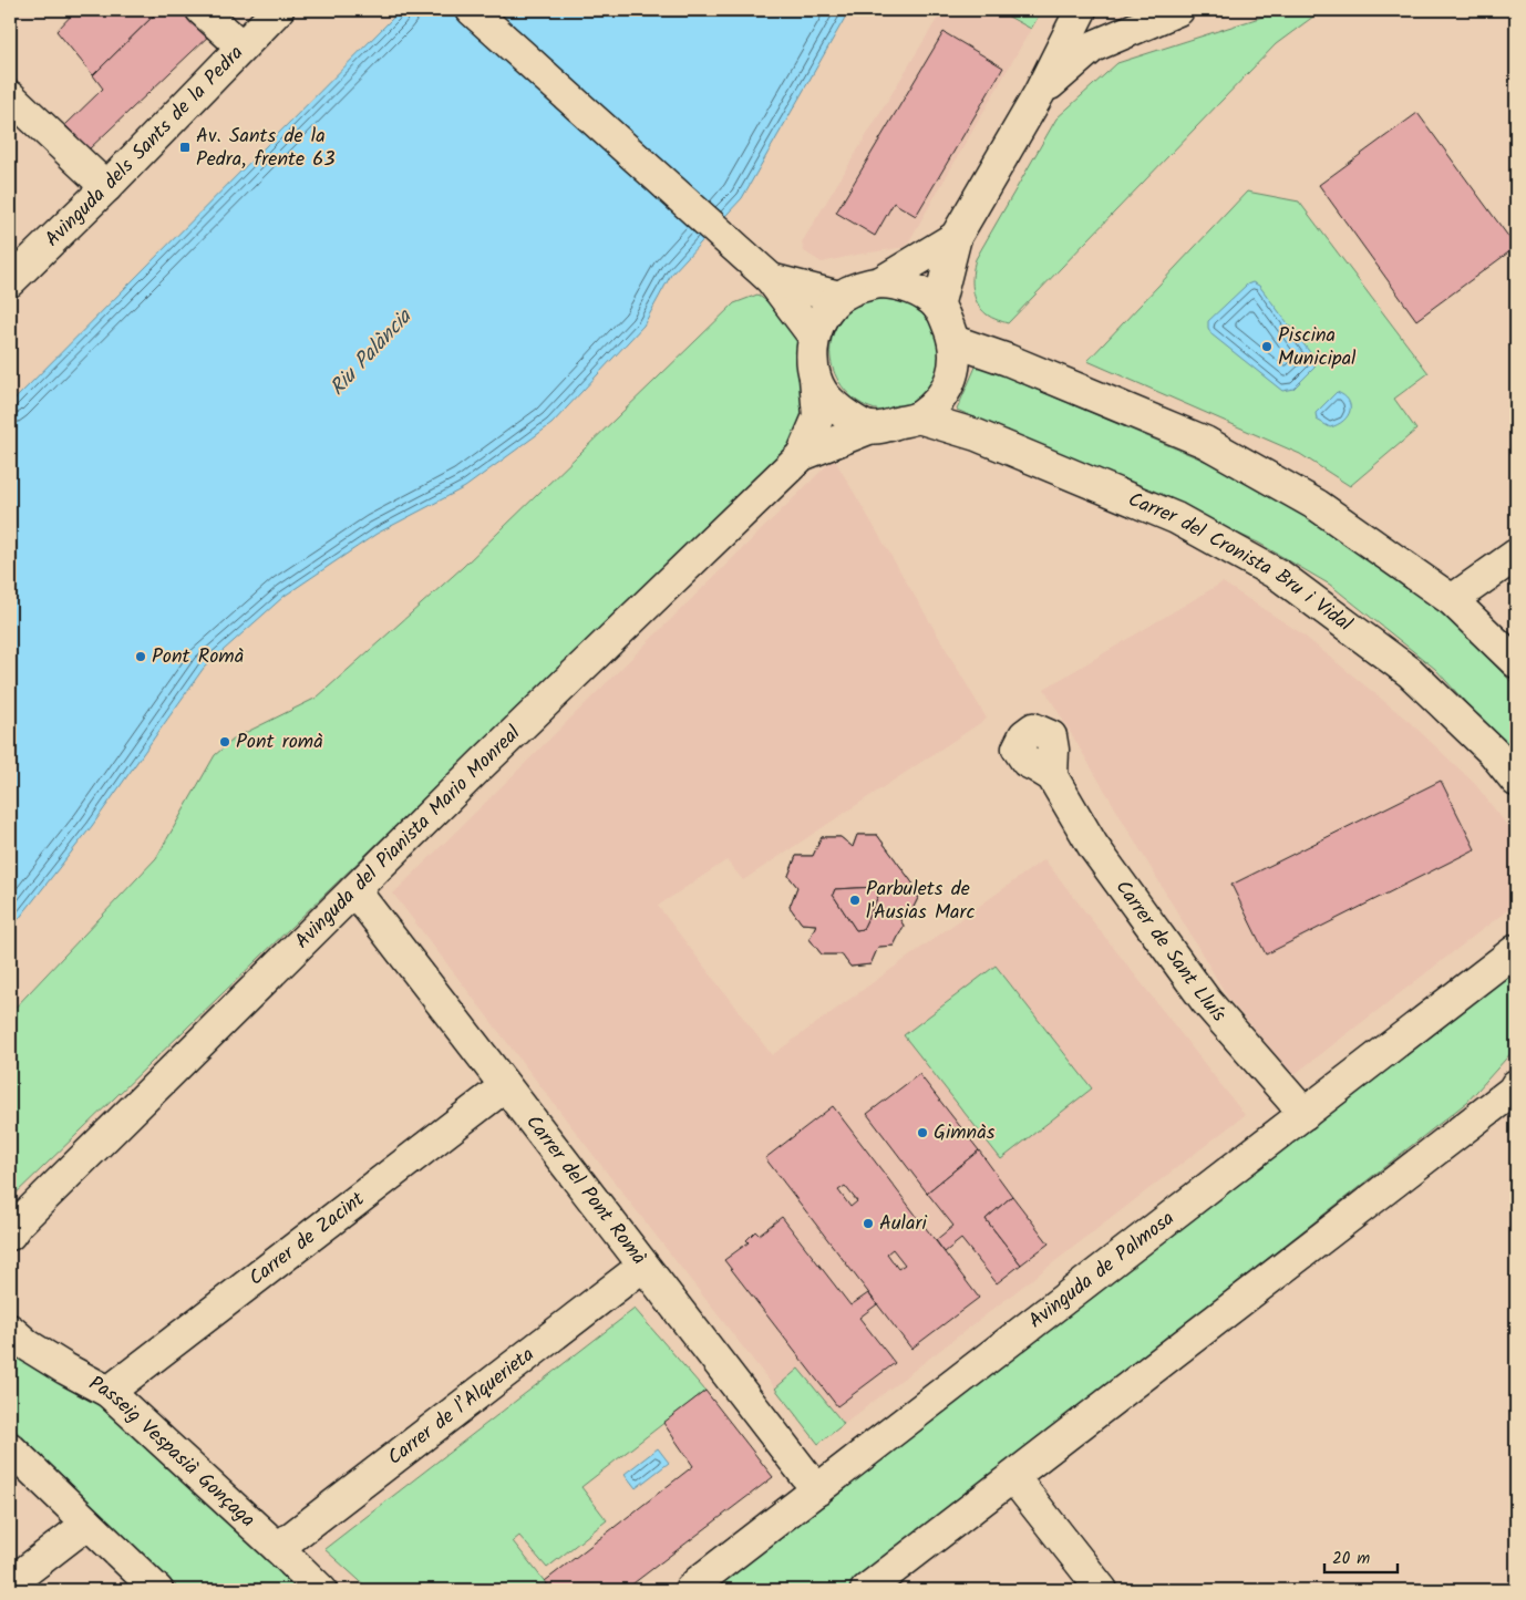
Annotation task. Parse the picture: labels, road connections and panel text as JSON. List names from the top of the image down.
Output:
{
  "streets": {
    "street": [
      "Avinguda dels Sants de la Pedra",
      "Carrer del Cronista Bru i Vidal",
      "Avinguda del Pianista Mario Monreal",
      "Carrer de Sant Lluís",
      "Carrer del Pont Romà",
      "Carrer de Zacint",
      "Avinguda de Palmosa",
      "Carrer de l’Alquerieta",
      "Passeig Vespasià Gonçaga"
    ]
  },
  "crossings": [
    ["Carrer del Cronista Bru i Vidal", "Avinguda del Pianista Mario Monreal"],
    ["Avinguda del Pianista Mario Monreal", "Carrer del Pont Romà"],
    ["Carrer de Sant Lluís", "Avinguda de Palmosa"],
    ["Carrer del Pont Romà", "Carrer de Zacint"],
    ["Carrer del Pont Romà", "Avinguda de Palmosa"],
    ["Carrer del Pont Romà", "Carrer de l’Alquerieta"],
    ["Carrer de Zacint", "Passeig Vespasià Gonçaga"],
    ["Carrer de l’Alquerieta", "Passeig Vespasià Gonçaga"]
  ],
  "water": ["Riu Palància"],
  "places": {
    "transit": ["Av. Sants de la Pedra, frente 63"],
    "other": [
      "Piscina Municipal",
      "Pont Romà",
      "Pont romà",
      "Parbulets de l'Ausias Marc",
      "Gimnàs",
      "Aulari"
    ]
  },
  "scale_bar": "20 m"
}
